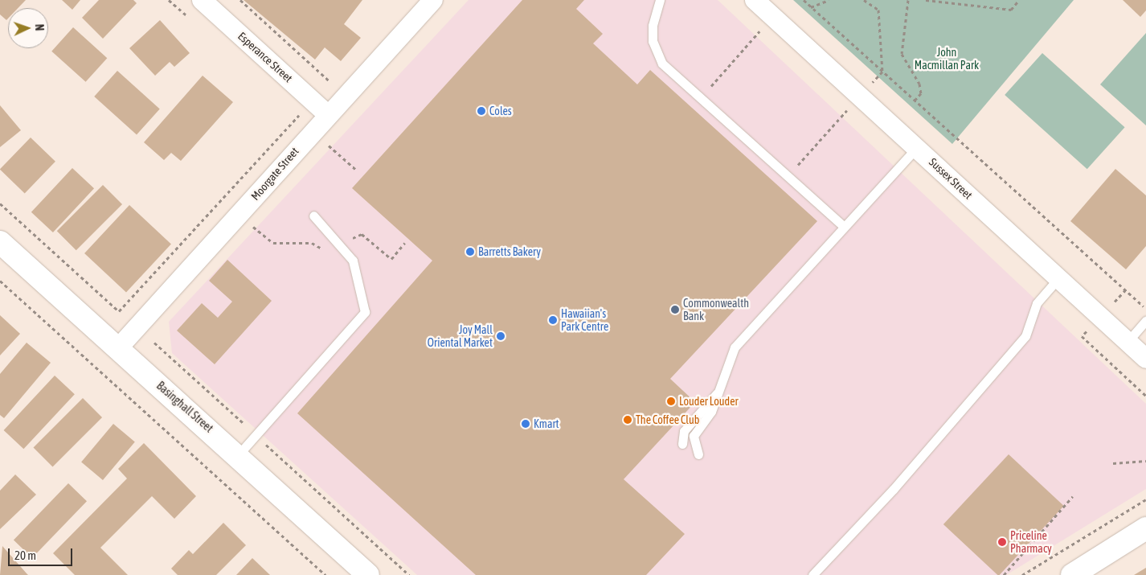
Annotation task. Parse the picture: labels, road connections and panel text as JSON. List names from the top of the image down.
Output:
{
  "streets": {
    "street": [
      "Esperance Street",
      "Moorgate Street",
      "Sussex Street",
      "Basinghall Street"
    ]
  },
  "crossings": [
    ["Esperance Street", "Moorgate Street"],
    ["Moorgate Street", "Basinghall Street"]
  ],
  "parks": ["John Macmillan Park"],
  "places": [
    "Coles",
    "Barretts Bakery",
    "Commonwealth Bank",
    "Hawaiian's Park Centre",
    "Joy Mall Oriental Market",
    "Louder Louder",
    "The Coffee Club",
    "Kmart",
    "Priceline Pharmacy"
  ],
  "scale_bar": "20 m",
  "north": "right"
}
